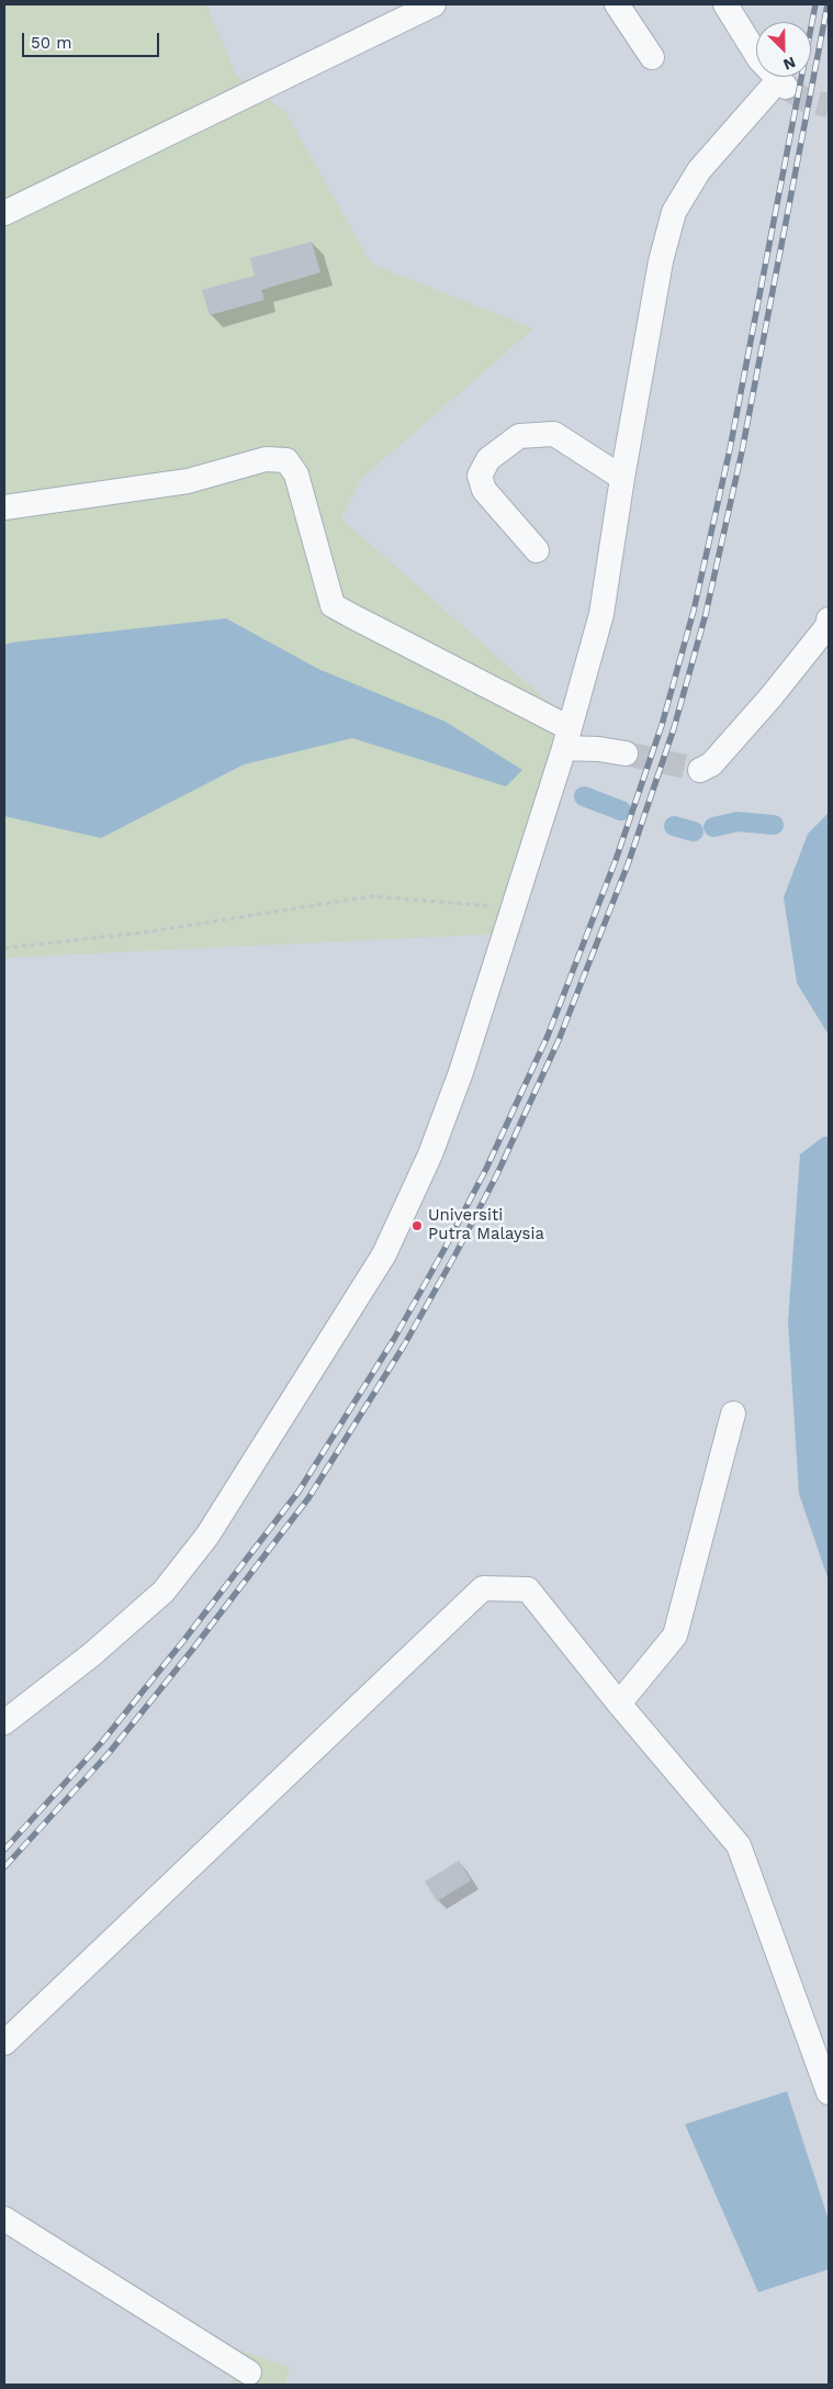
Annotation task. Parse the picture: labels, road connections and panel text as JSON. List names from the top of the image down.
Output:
{
  "places": ["Universiti Putra Malaysia"],
  "scale_bar": "50 m",
  "north": "bottom right"
}
